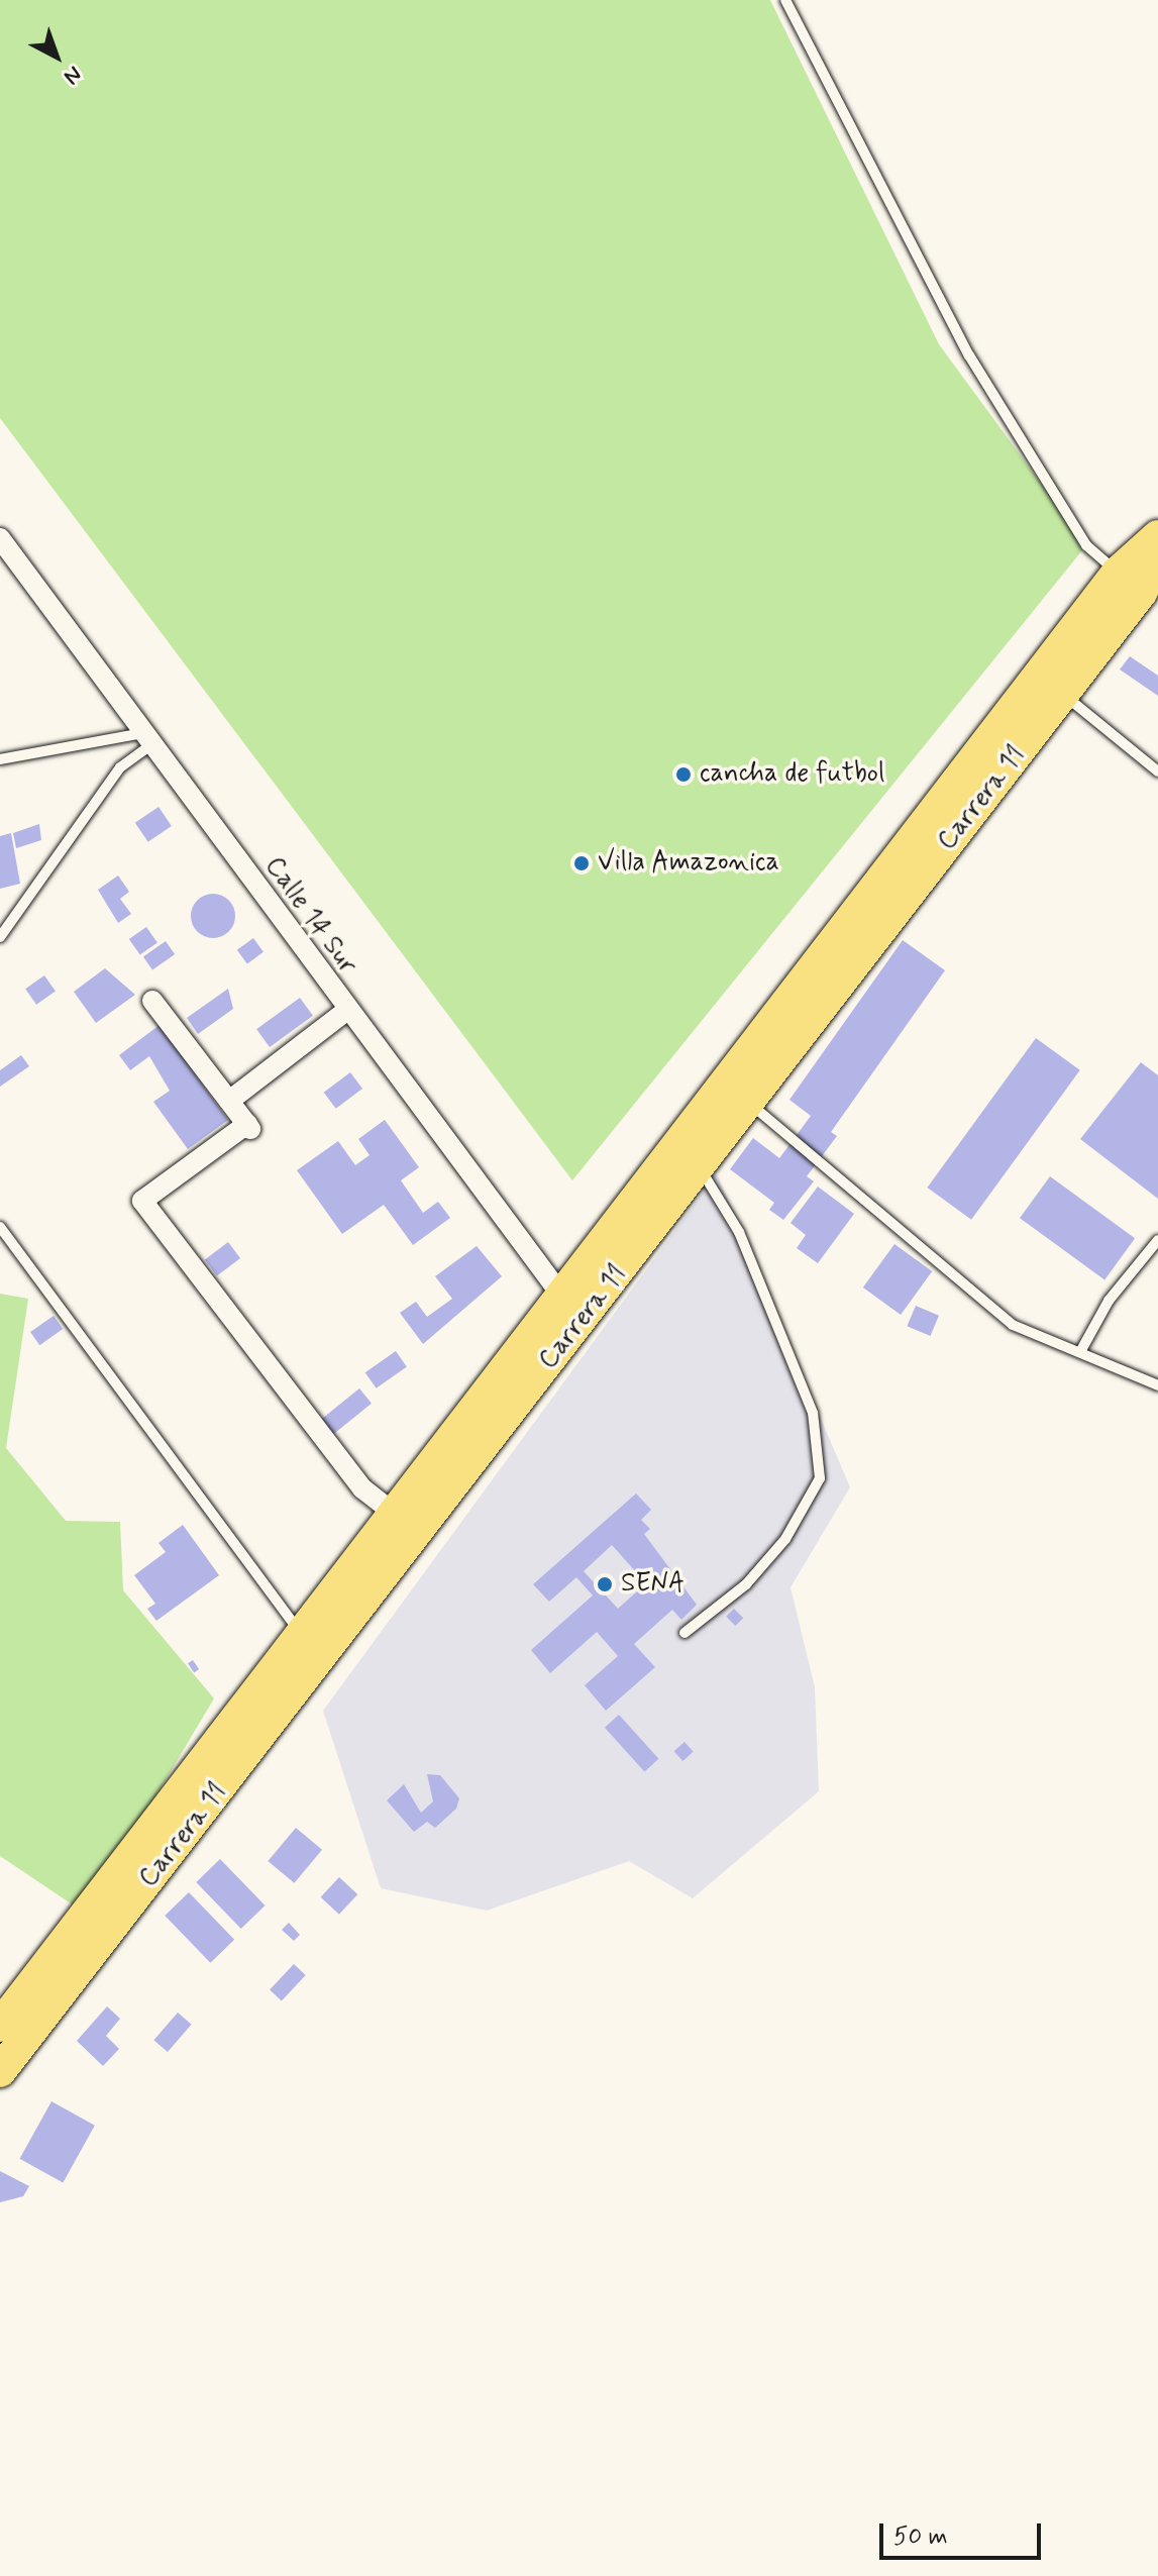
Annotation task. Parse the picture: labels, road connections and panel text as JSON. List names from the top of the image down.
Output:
{
  "streets": {
    "main road": ["Carrera 11"],
    "street": ["Calle 14 Sur"]
  },
  "crossings": [
    ["Carrera 11", "Calle 14 Sur"]
  ],
  "places": ["cancha de futbol", "Villa Amazonica", "SENA"],
  "scale_bar": "50 m",
  "north": "bottom right"
}
